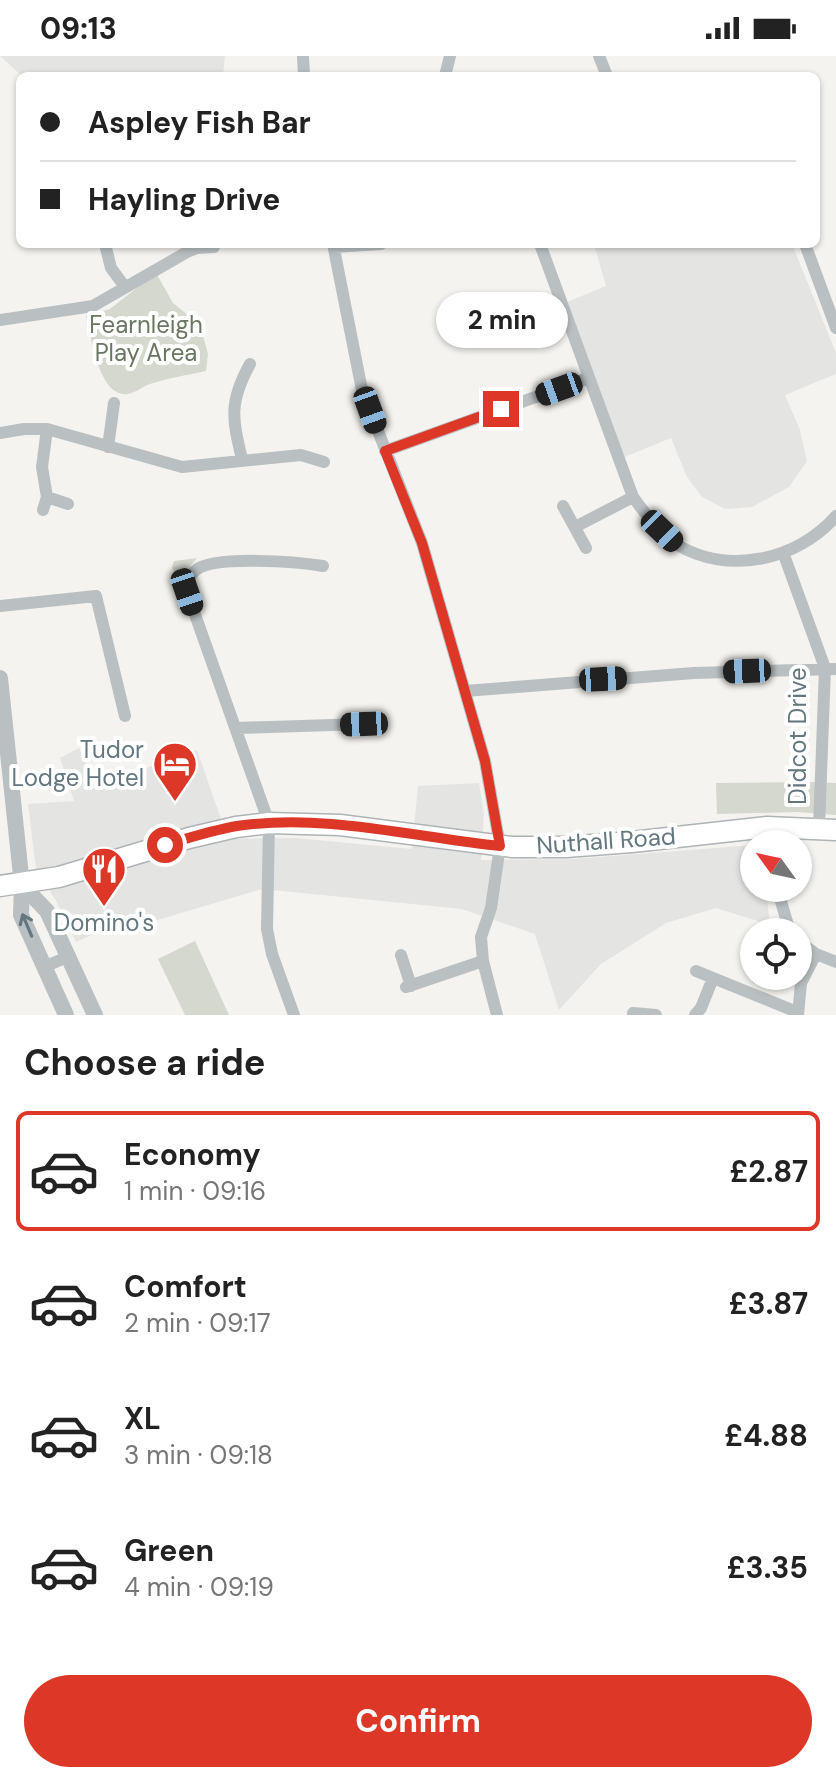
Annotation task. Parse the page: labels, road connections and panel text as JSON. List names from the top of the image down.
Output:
{
  "streets": {
    "highway": ["Nuthall Road"],
    "street": ["Didcot Drive"]
  },
  "parks": ["Fearnleigh Play Area"],
  "places": {
    "hotel": ["Tudor Lodge Hotel"],
    "restaurant": ["Domino's"]
  },
  "north": "top left",
  "page": {
    "status": "09:13",
    "banner": ["Aspley Fish Bar", "Hayling Drive"],
    "bubble": "2 min",
    "heading": "Choose a ride",
    "list": [
      {
        "name": "Economy",
        "note": "1 min · 09:16",
        "value": "£2.87"
      },
      {
        "name": "Comfort",
        "note": "2 min · 09:17",
        "value": "£3.87"
      },
      {
        "name": "XL",
        "note": "3 min · 09:18",
        "value": "£4.88"
      },
      {
        "name": "Green",
        "note": "4 min · 09:19",
        "value": "£3.35"
      }
    ],
    "buttons": "Confirm"
  }
}
